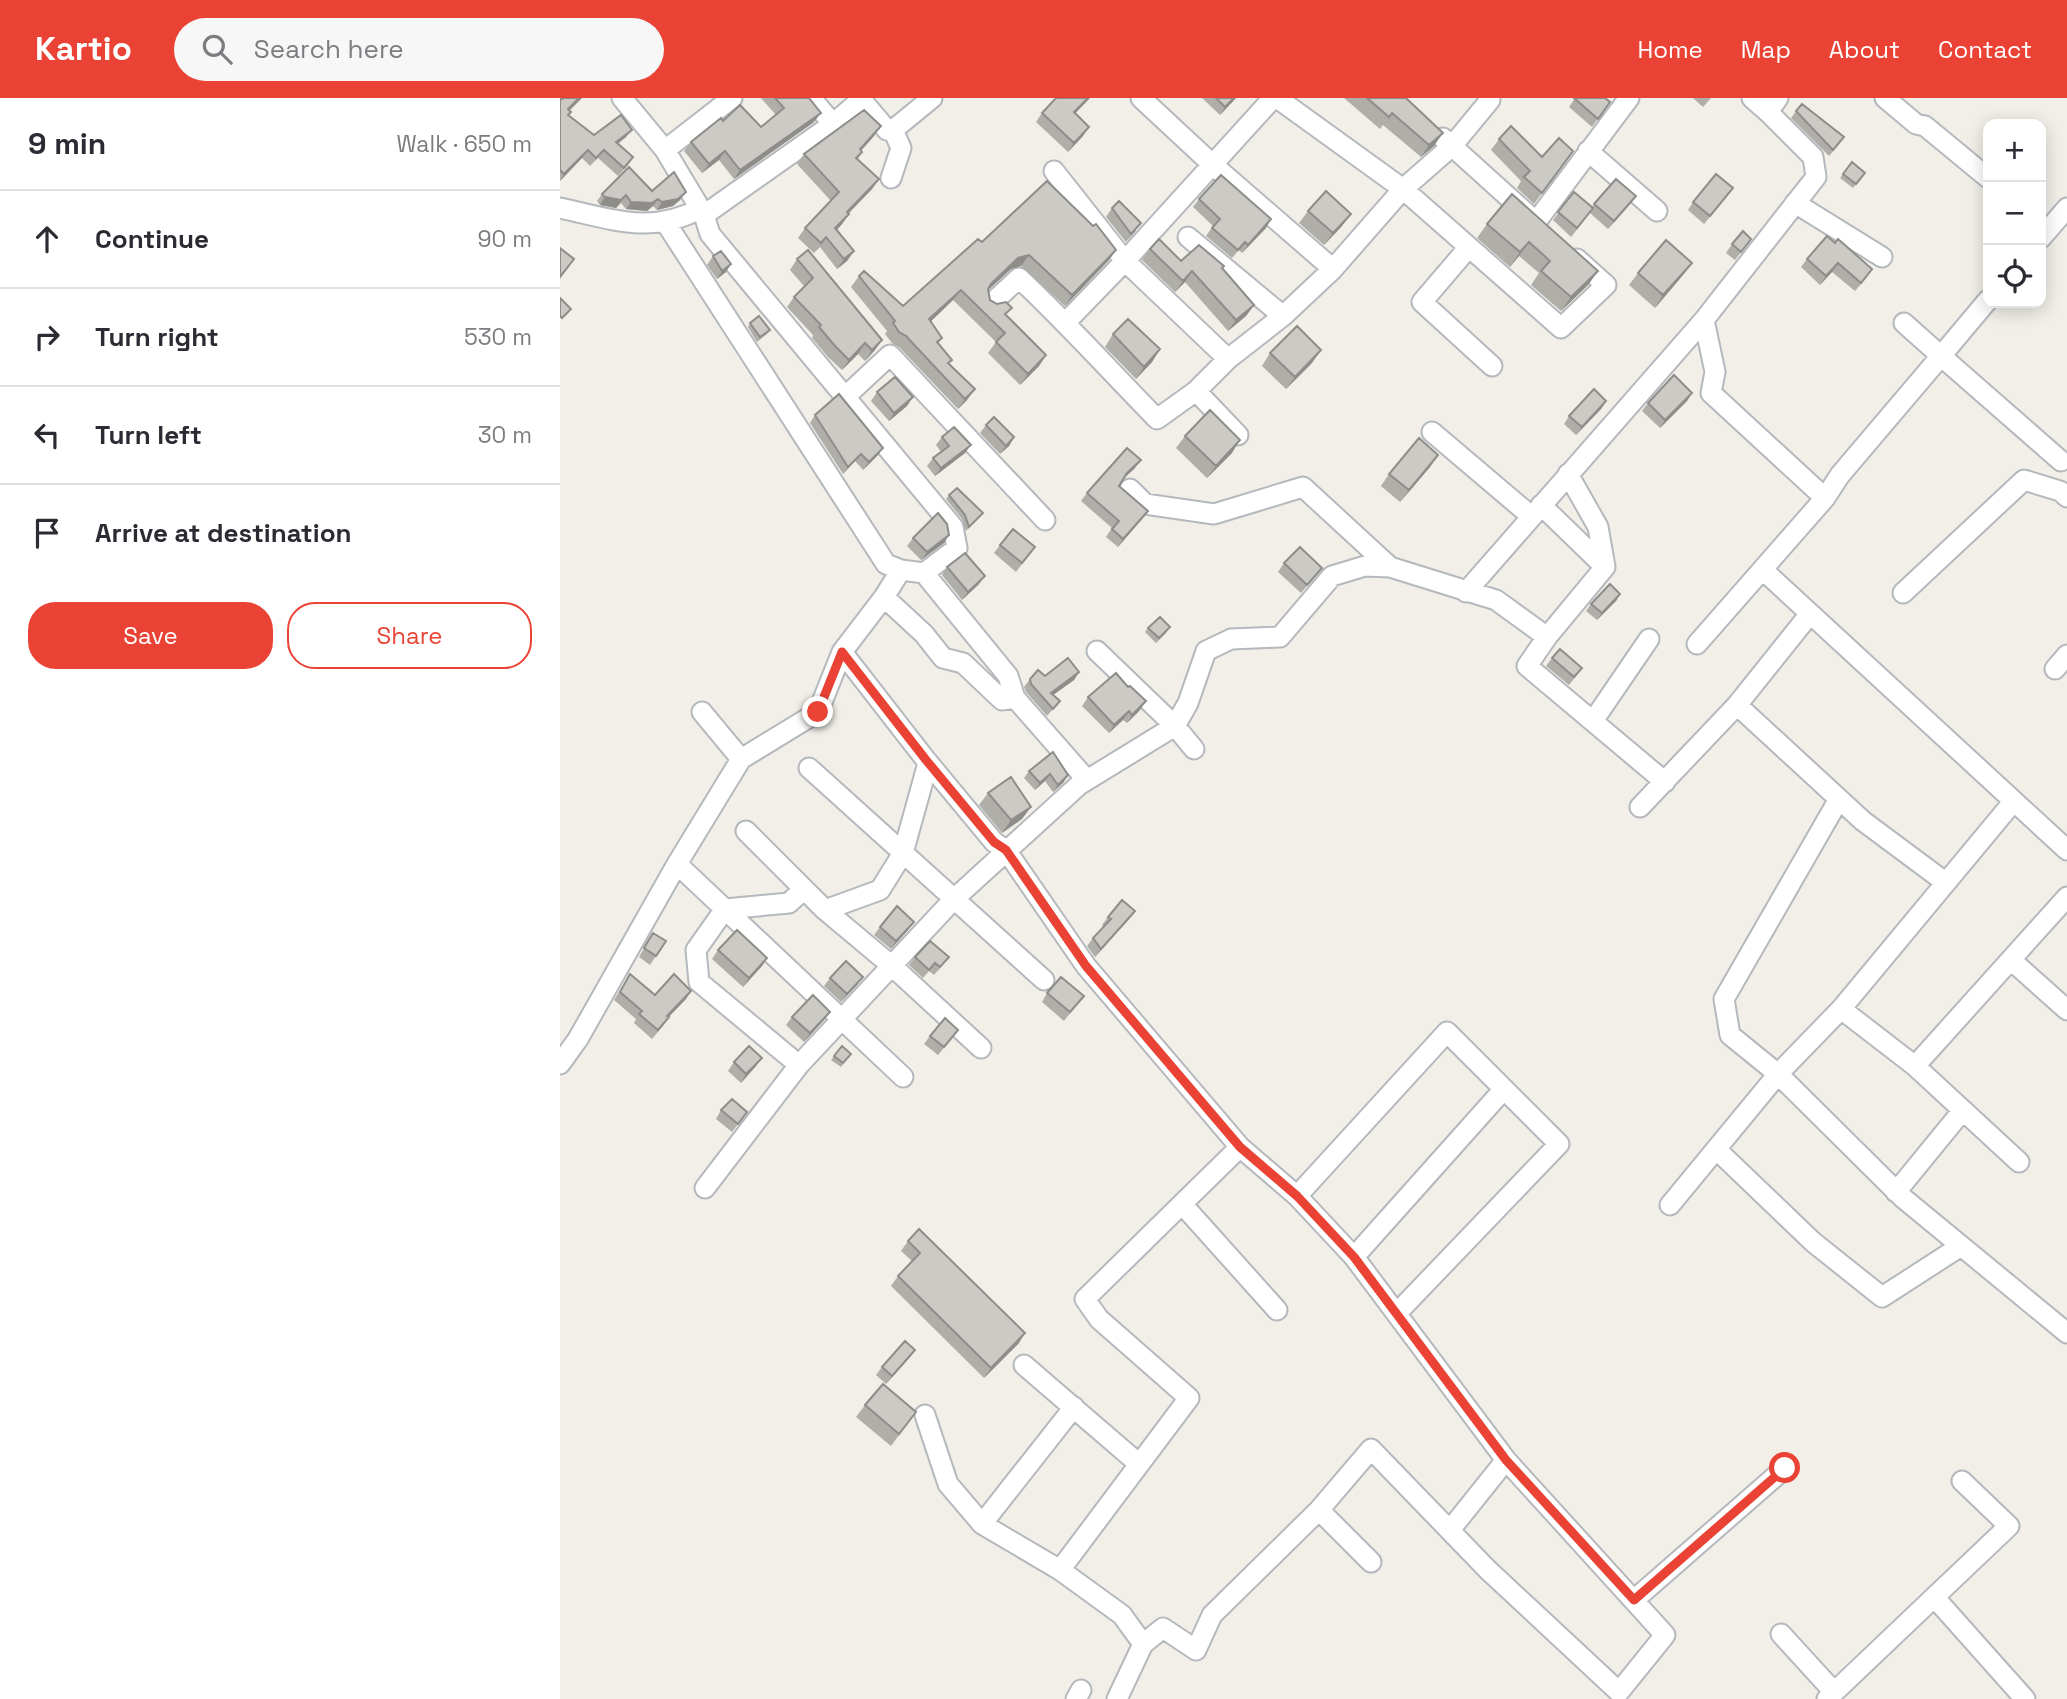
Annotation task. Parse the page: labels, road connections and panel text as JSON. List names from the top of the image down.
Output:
{
  "page": {
    "header": "Kartio",
    "search": "Search here",
    "nav": [
      "Home",
      "Map",
      "About",
      "Contact"
    ],
    "heading": ["9 min", "Walk · 650 m"],
    "map_buttons": ["+", "−"],
    "list": [
      ["Continue", "90 m"],
      ["Turn right", "530 m"],
      ["Turn left", "30 m"],
      "Arrive at destination"
    ],
    "buttons": ["Save", "Share"]
  }
}
